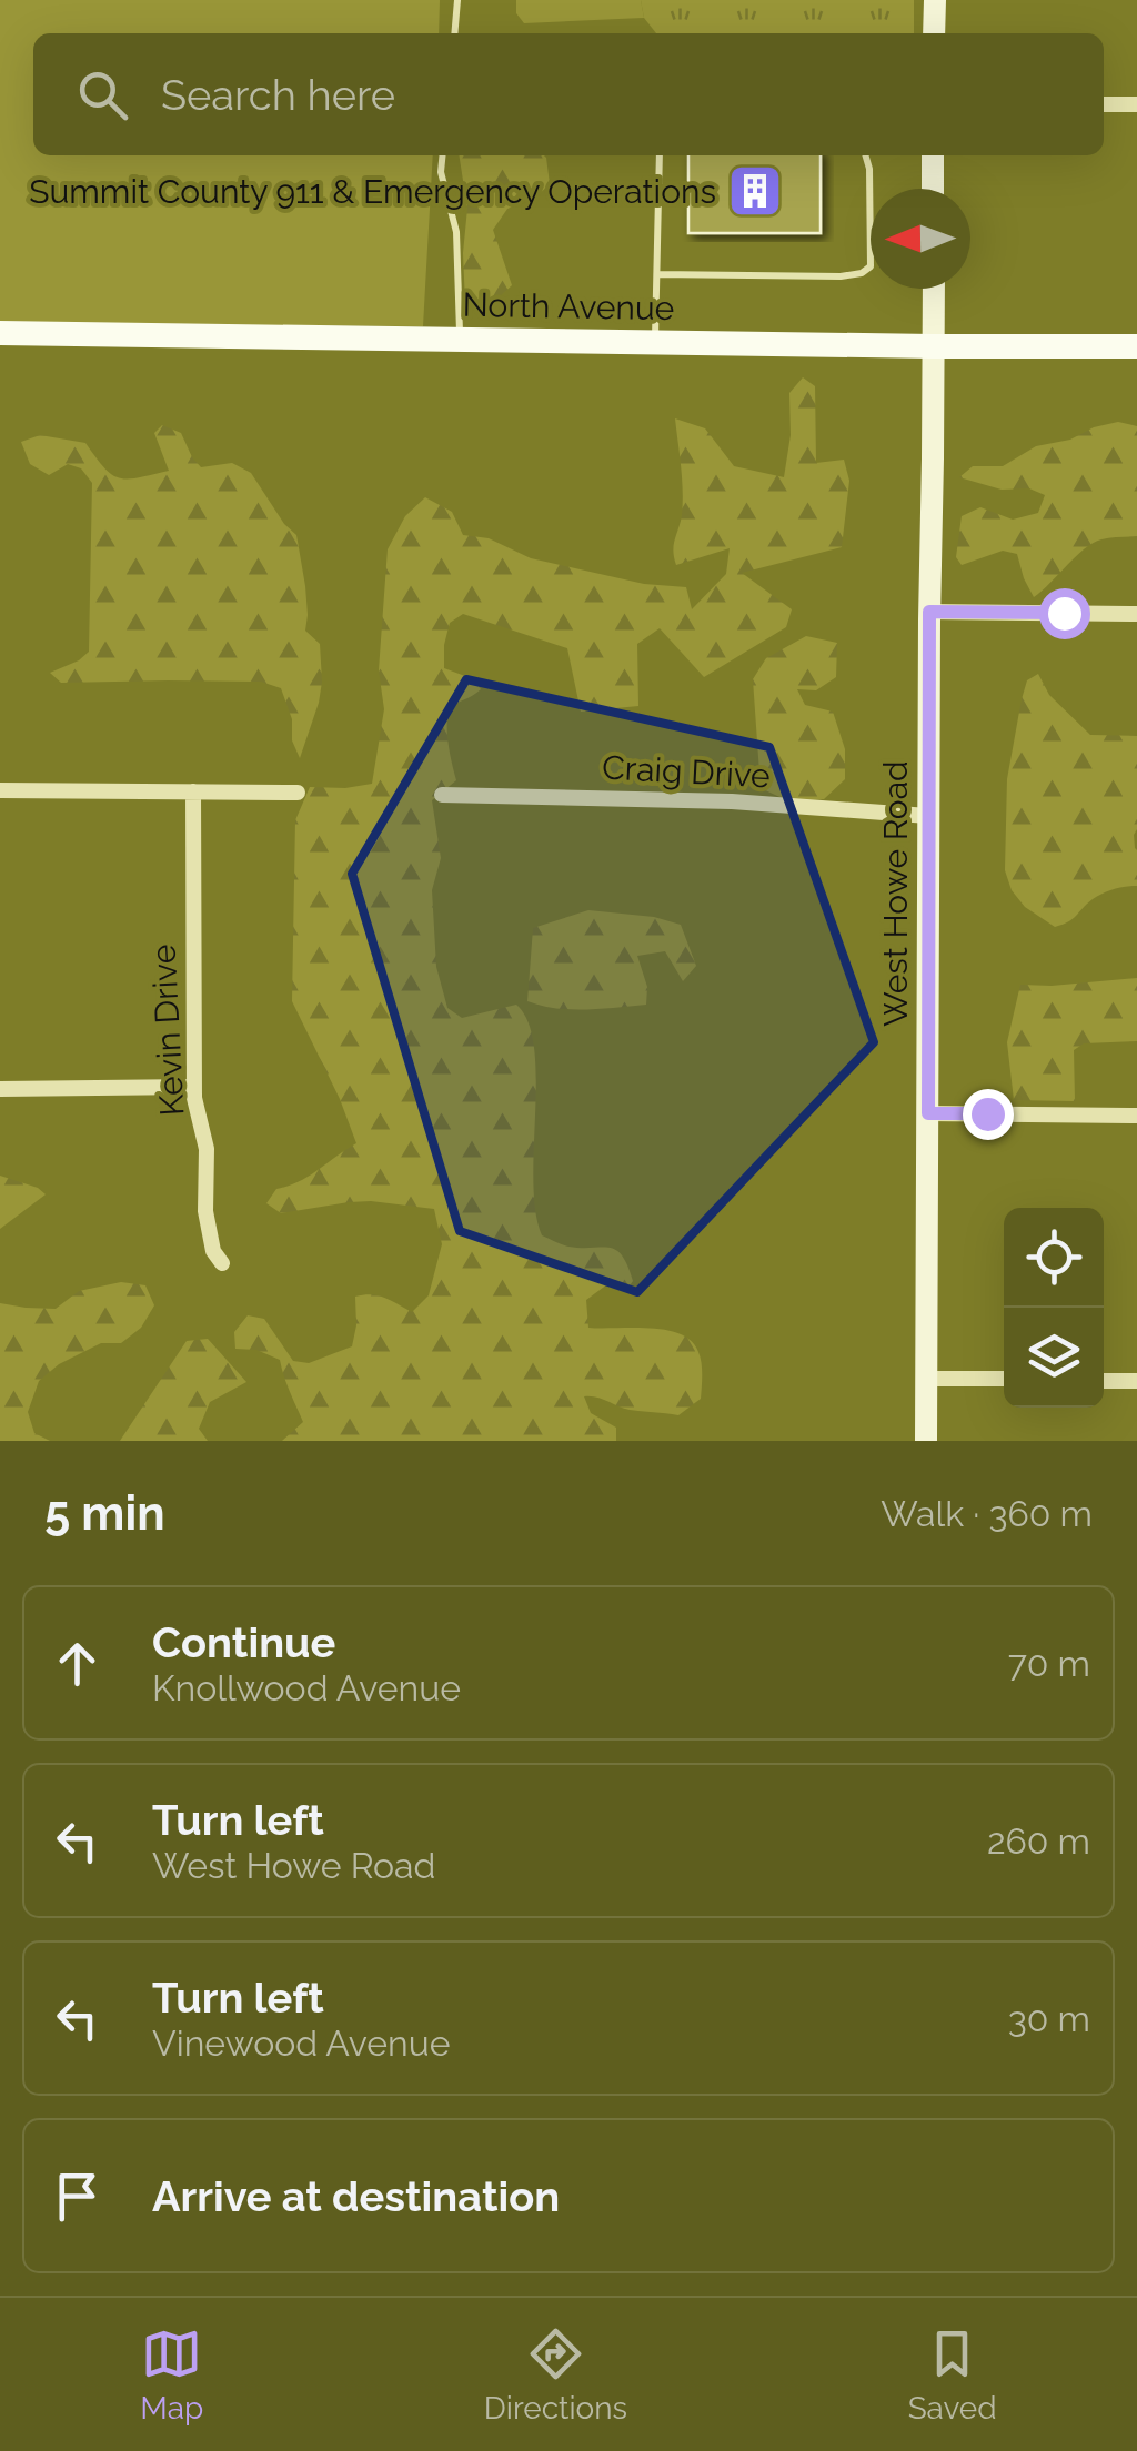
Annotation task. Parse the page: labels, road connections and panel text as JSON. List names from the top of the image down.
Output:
{
  "streets": {
    "main road": ["North Avenue", "West Howe Road"],
    "street": ["Craig Drive", "Kevin Drive"]
  },
  "crossings": [
    ["North Avenue", "West Howe Road"],
    ["Craig Drive", "West Howe Road"]
  ],
  "places": {
    "building": ["Summit County 911 & Emergency Operations"]
  },
  "north": "left",
  "page": {
    "search": "Search here",
    "heading": ["5 min", "Walk · 360 m"],
    "list": [
      ["Continue", "Knollwood Avenue", "70 m"],
      ["Turn left", "West Howe Road", "260 m"],
      ["Turn left", "Vinewood Avenue", "30 m"],
      "Arrive at destination"
    ],
    "nav": ["Map", "Directions", "Saved"]
  }
}
